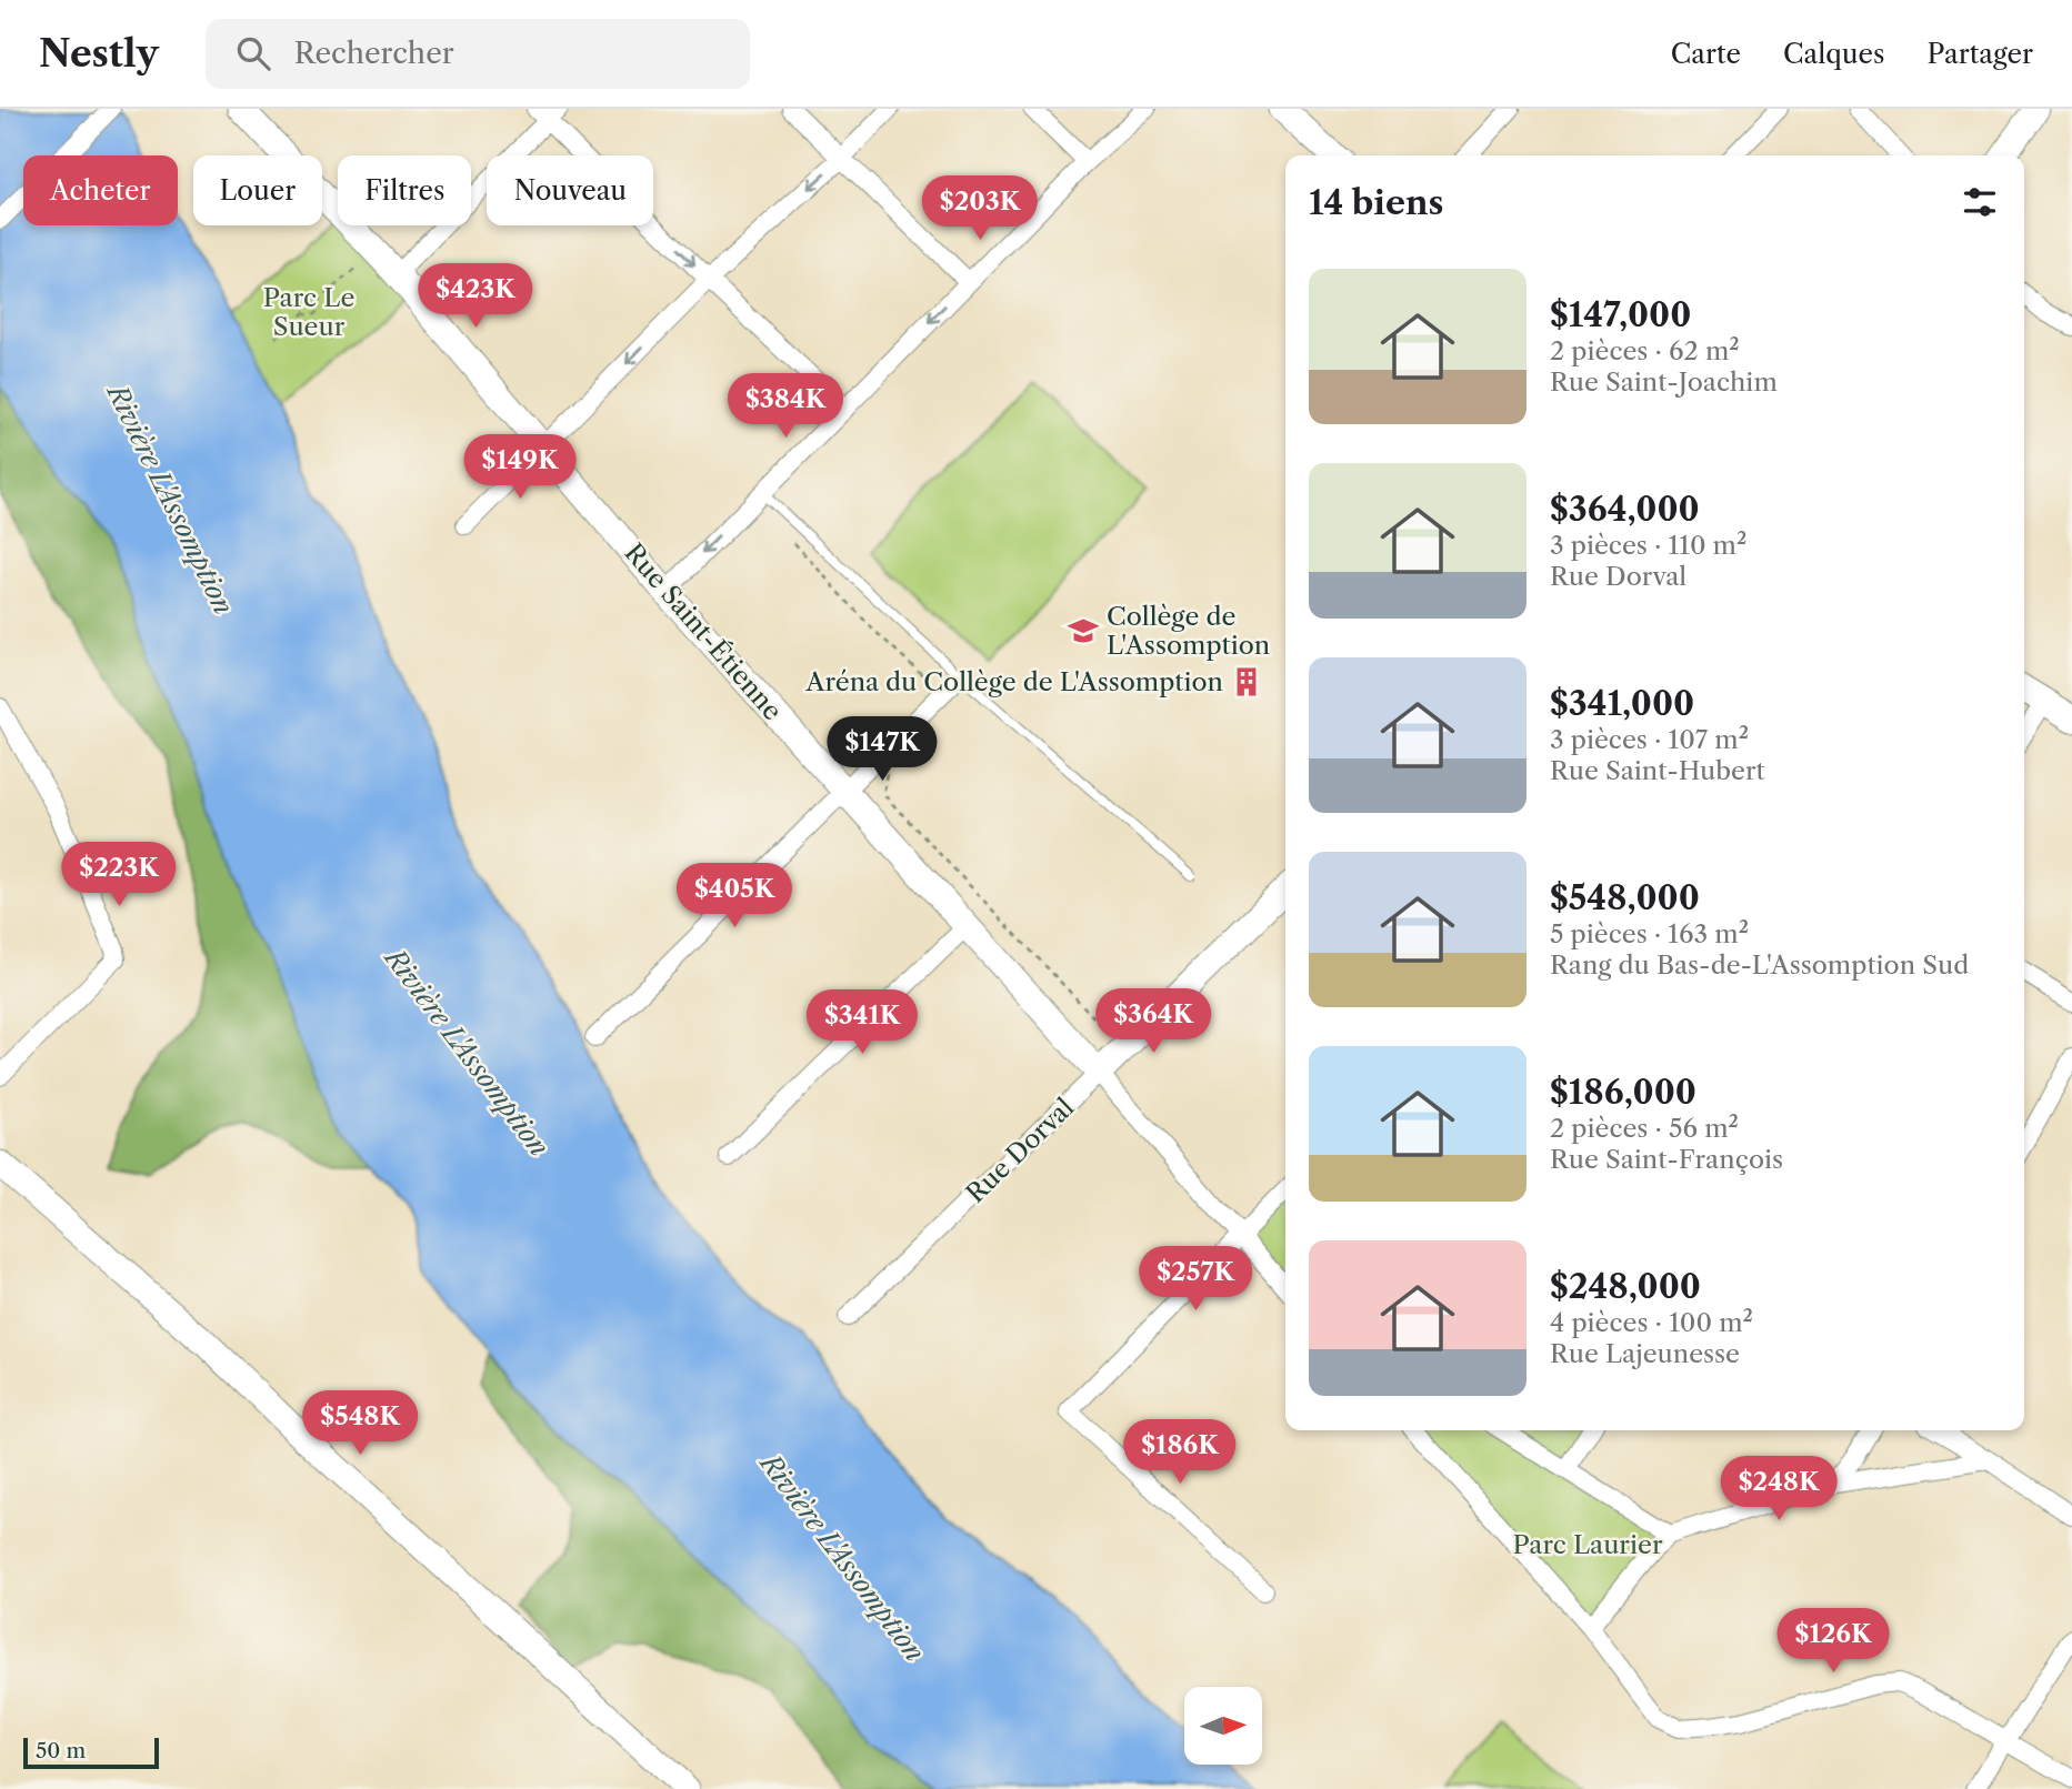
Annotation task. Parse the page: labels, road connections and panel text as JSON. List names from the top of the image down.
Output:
{
  "streets": {
    "street": ["Rue Saint-Étienne", "Rue Dorval"]
  },
  "crossings": [
    ["Rue Saint-Étienne", "Rue Dorval"]
  ],
  "water": ["Rivière L'Assomption"],
  "parks": ["Parc Le Sueur", "Parc Laurier"],
  "places": {
    "school or university": ["Collège de L'Assomption"],
    "building": ["Aréna du Collège de L'Assomption"]
  },
  "scale_bar": "50 m",
  "north": "right",
  "page": {
    "header": "Nestly",
    "search": "Rechercher",
    "nav": ["Carte", "Calques", "Partager"],
    "chip": [
      "Acheter",
      "Louer",
      "Filtres",
      "Nouveau"
    ],
    "heading": "14 biens",
    "price": [
      "$203K",
      "$423K",
      "$384K",
      "$149K",
      "$147K",
      "$223K",
      "$405K",
      "$364K",
      "$341K",
      "$257K",
      "$548K",
      "$186K",
      "$248K",
      "$126K"
    ],
    "list": [
      {
        "name": "$147,000",
        "note": "2 pièces · 62 m² · Rue Saint-Joachim"
      },
      {
        "name": "$364,000",
        "note": "3 pièces · 110 m² · Rue Dorval"
      },
      {
        "name": "$341,000",
        "note": "3 pièces · 107 m² · Rue Saint-Hubert"
      },
      {
        "name": "$548,000",
        "note": "5 pièces · 163 m² · Rang du Bas-de-L'Assomption Sud"
      },
      {
        "name": "$186,000",
        "note": "2 pièces · 56 m² · Rue Saint-François"
      },
      {
        "name": "$248,000",
        "note": "4 pièces · 100 m² · Rue Lajeunesse"
      }
    ],
    "scale": "50 m"
  }
}
